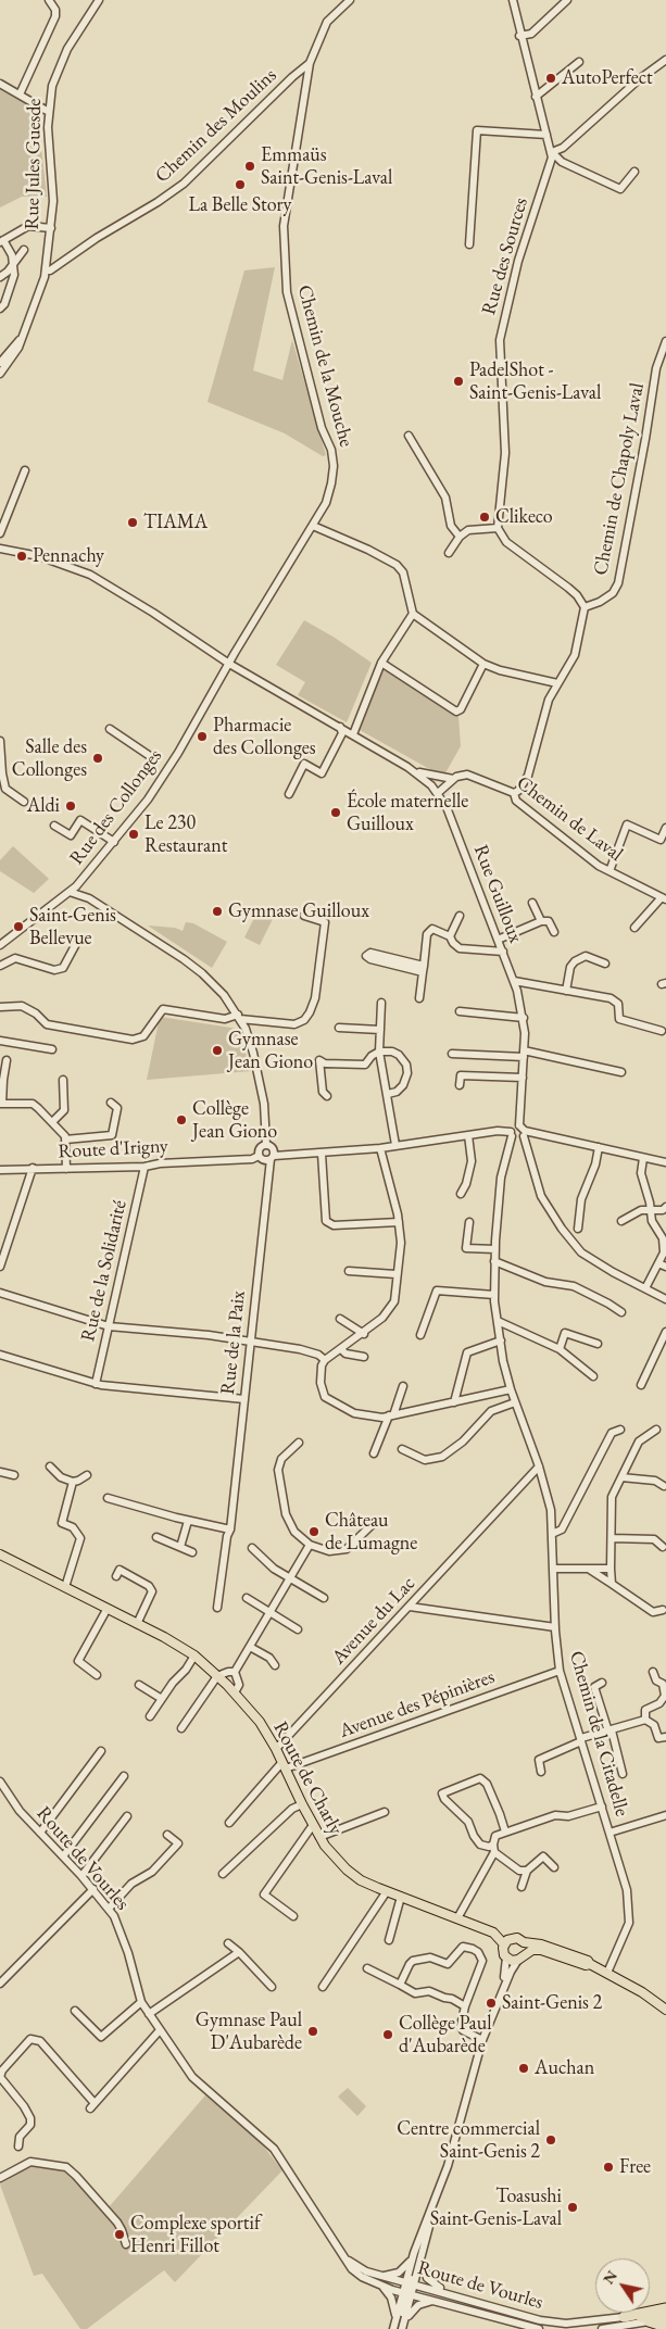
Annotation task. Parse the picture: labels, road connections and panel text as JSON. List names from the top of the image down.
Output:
{
  "streets": {
    "main road": ["Route de Charly"],
    "street": [
      "Chemin des Moulins",
      "Rue Jules Guesde",
      "Rue des Sources",
      "Chemin de la Mouche",
      "Chemin de Chapoly Laval",
      "Rue des Collonges",
      "Chemin de Laval",
      "Rue Guilloux",
      "Route d'Irigny",
      "Rue de la Solidarité",
      "Rue de la Paix",
      "Avenue du Lac",
      "Avenue des Pépinières",
      "Chemin de la Citadelle",
      "Route de Vourles"
    ]
  },
  "crossings": [
    ["Chemin des Moulins", "Rue Jules Guesde"],
    ["Chemin des Moulins", "Chemin de la Mouche"],
    ["Chemin de la Mouche", "Rue des Collonges"],
    ["Chemin de la Mouche", "Rue Guilloux"],
    ["Rue des Collonges", "Rue Guilloux"],
    ["Chemin de Laval", "Rue Guilloux"],
    ["Route d'Irigny", "Rue de la Solidarité"],
    ["Route d'Irigny", "Rue de la Paix"],
    ["Avenue du Lac", "Chemin de la Citadelle"],
    ["Avenue du Lac", "Route de Charly"],
    ["Avenue des Pépinières", "Chemin de la Citadelle"],
    ["Avenue des Pépinières", "Route de Charly"]
  ],
  "places": [
    "AutoPerfect",
    "Emmaüs Saint-Genis-Laval",
    "La Belle Story",
    "PadelShot - Saint-Genis-Laval",
    "Clikeco",
    "TIAMA",
    "Pennachy",
    "Pharmacie des Collonges",
    "Salle des Collonges",
    "Aldi",
    "École maternelle Guilloux",
    "Le 230 Restaurant",
    "Gymnase Guilloux",
    "Saint-Genis Bellevue",
    "Gymnase Jean Giono",
    "Collège Jean Giono",
    "Château de Lumagne",
    "Saint-Genis 2",
    "Gymnase Paul D'Aubarède",
    "Collège Paul d'Aubarède",
    "Auchan",
    "Centre commercial Saint-Genis 2",
    "Free",
    "Toasushi Saint-Genis-Laval",
    "Complexe sportif Henri Fillot"
  ],
  "north": "top left"
}
